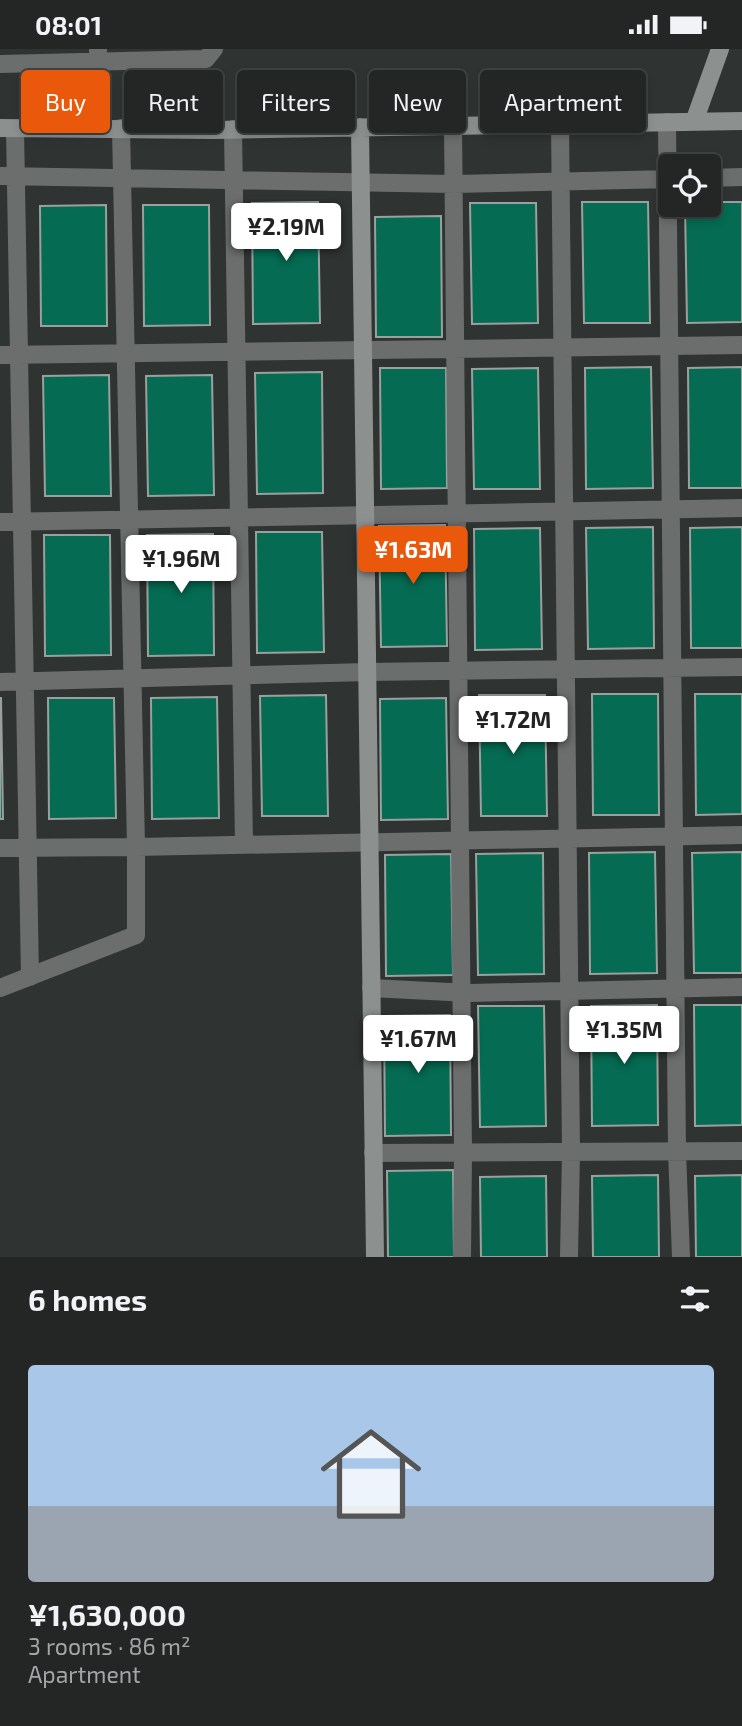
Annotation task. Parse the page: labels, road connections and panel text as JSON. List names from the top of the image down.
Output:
{
  "page": {
    "status": "08:01",
    "chip": [
      "Buy",
      "Rent",
      "Filters",
      "New",
      "Apartment"
    ],
    "price": [
      "¥2.19M",
      "¥1.63M",
      "¥1.96M",
      "¥1.72M",
      "¥1.35M",
      "¥1.67M"
    ],
    "heading": "6 homes",
    "list": [
      {
        "name": "¥1,630,000",
        "note": "3 rooms · 86 m² · Apartment"
      }
    ]
  }
}
